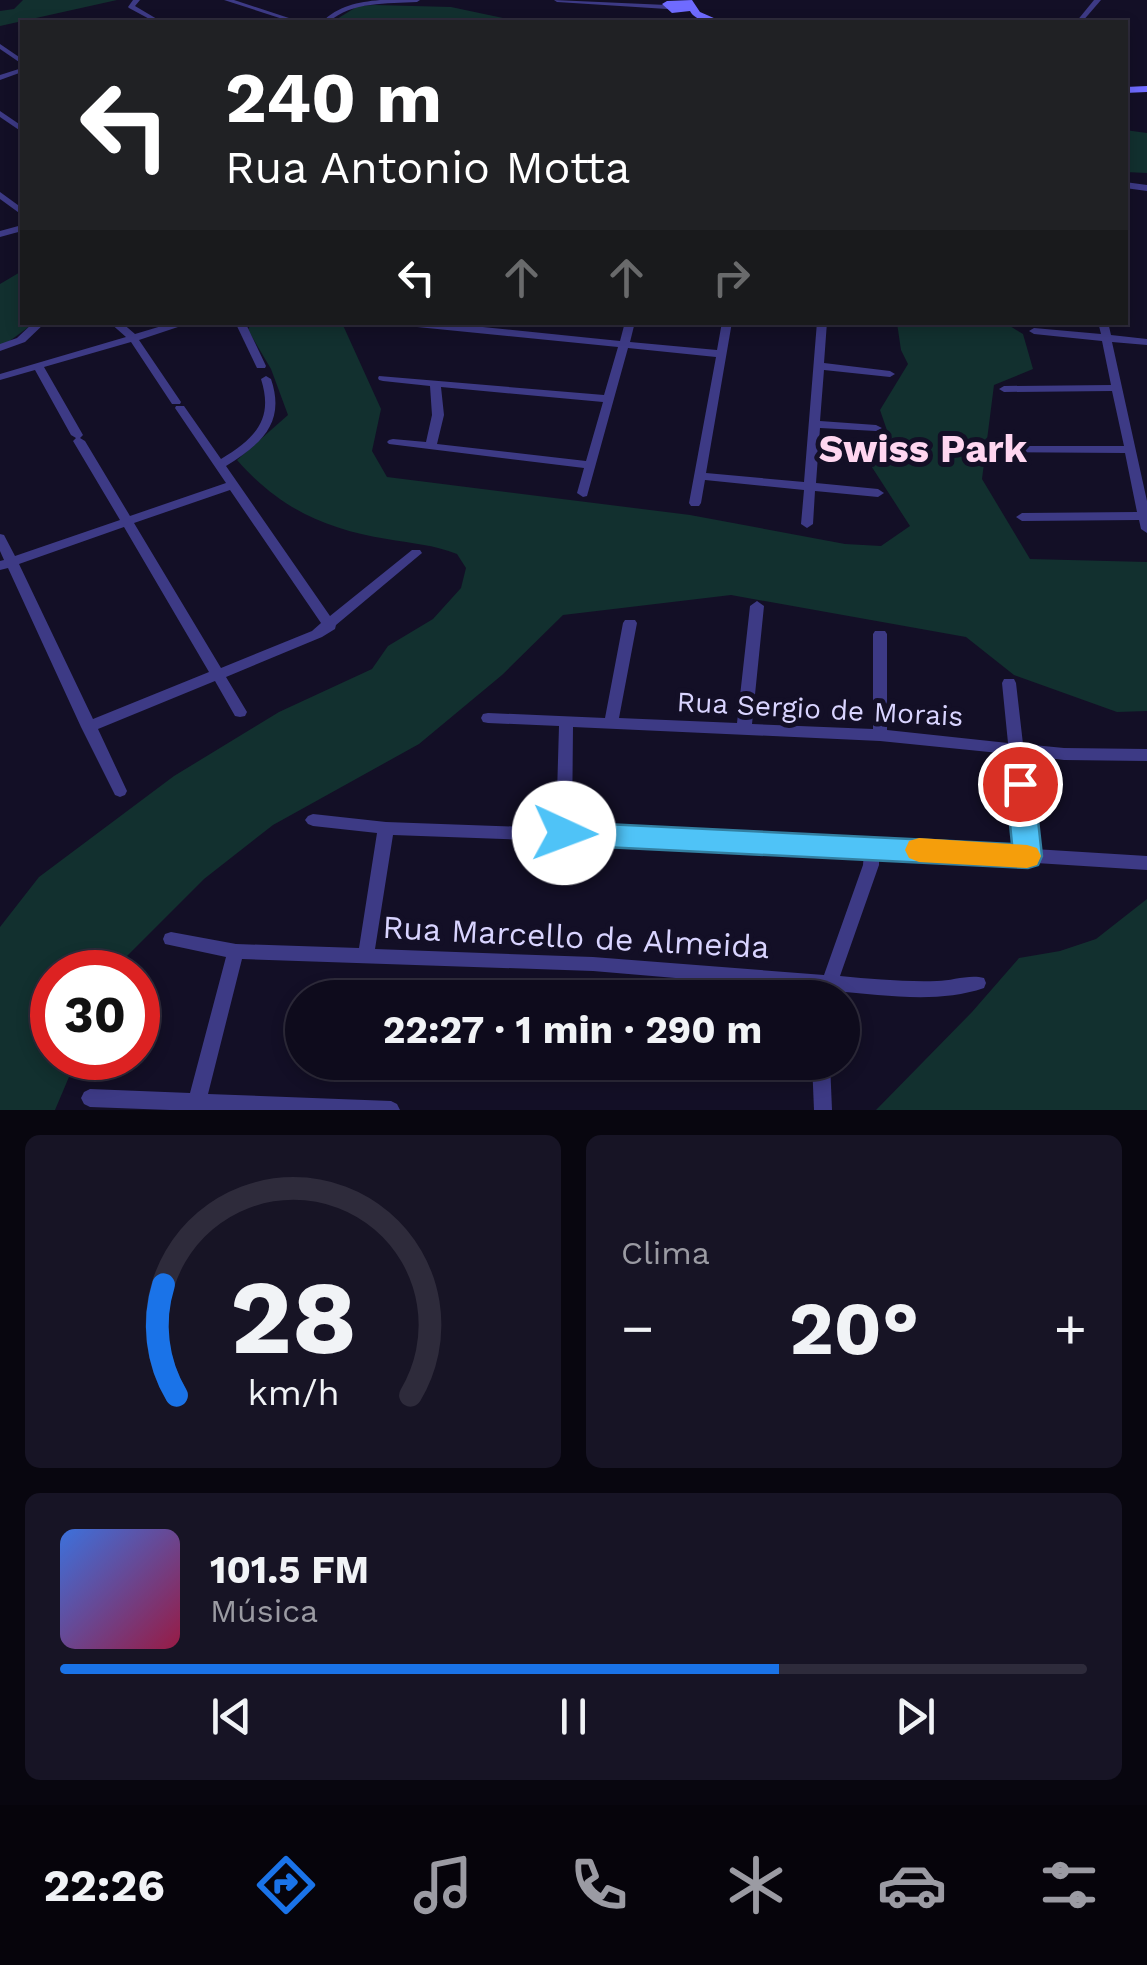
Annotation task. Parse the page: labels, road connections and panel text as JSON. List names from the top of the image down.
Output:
{
  "streets": {
    "street": ["Rua Sergio de Morais", "Rua Marcello de Almeida"]
  },
  "districts": ["Swiss Park"],
  "page": {
    "turn": ["240 m", "Rua Antonio Motta"],
    "limit": "30",
    "trip": "22:27 · 1 min · 290 m",
    "tile": "Clima",
    "heat": ["−", "20°", "+"],
    "song": ["101.5 FM", "Música"],
    "tabs": "22:26",
    "gauge": ["28", "km/h"]
  }
}
